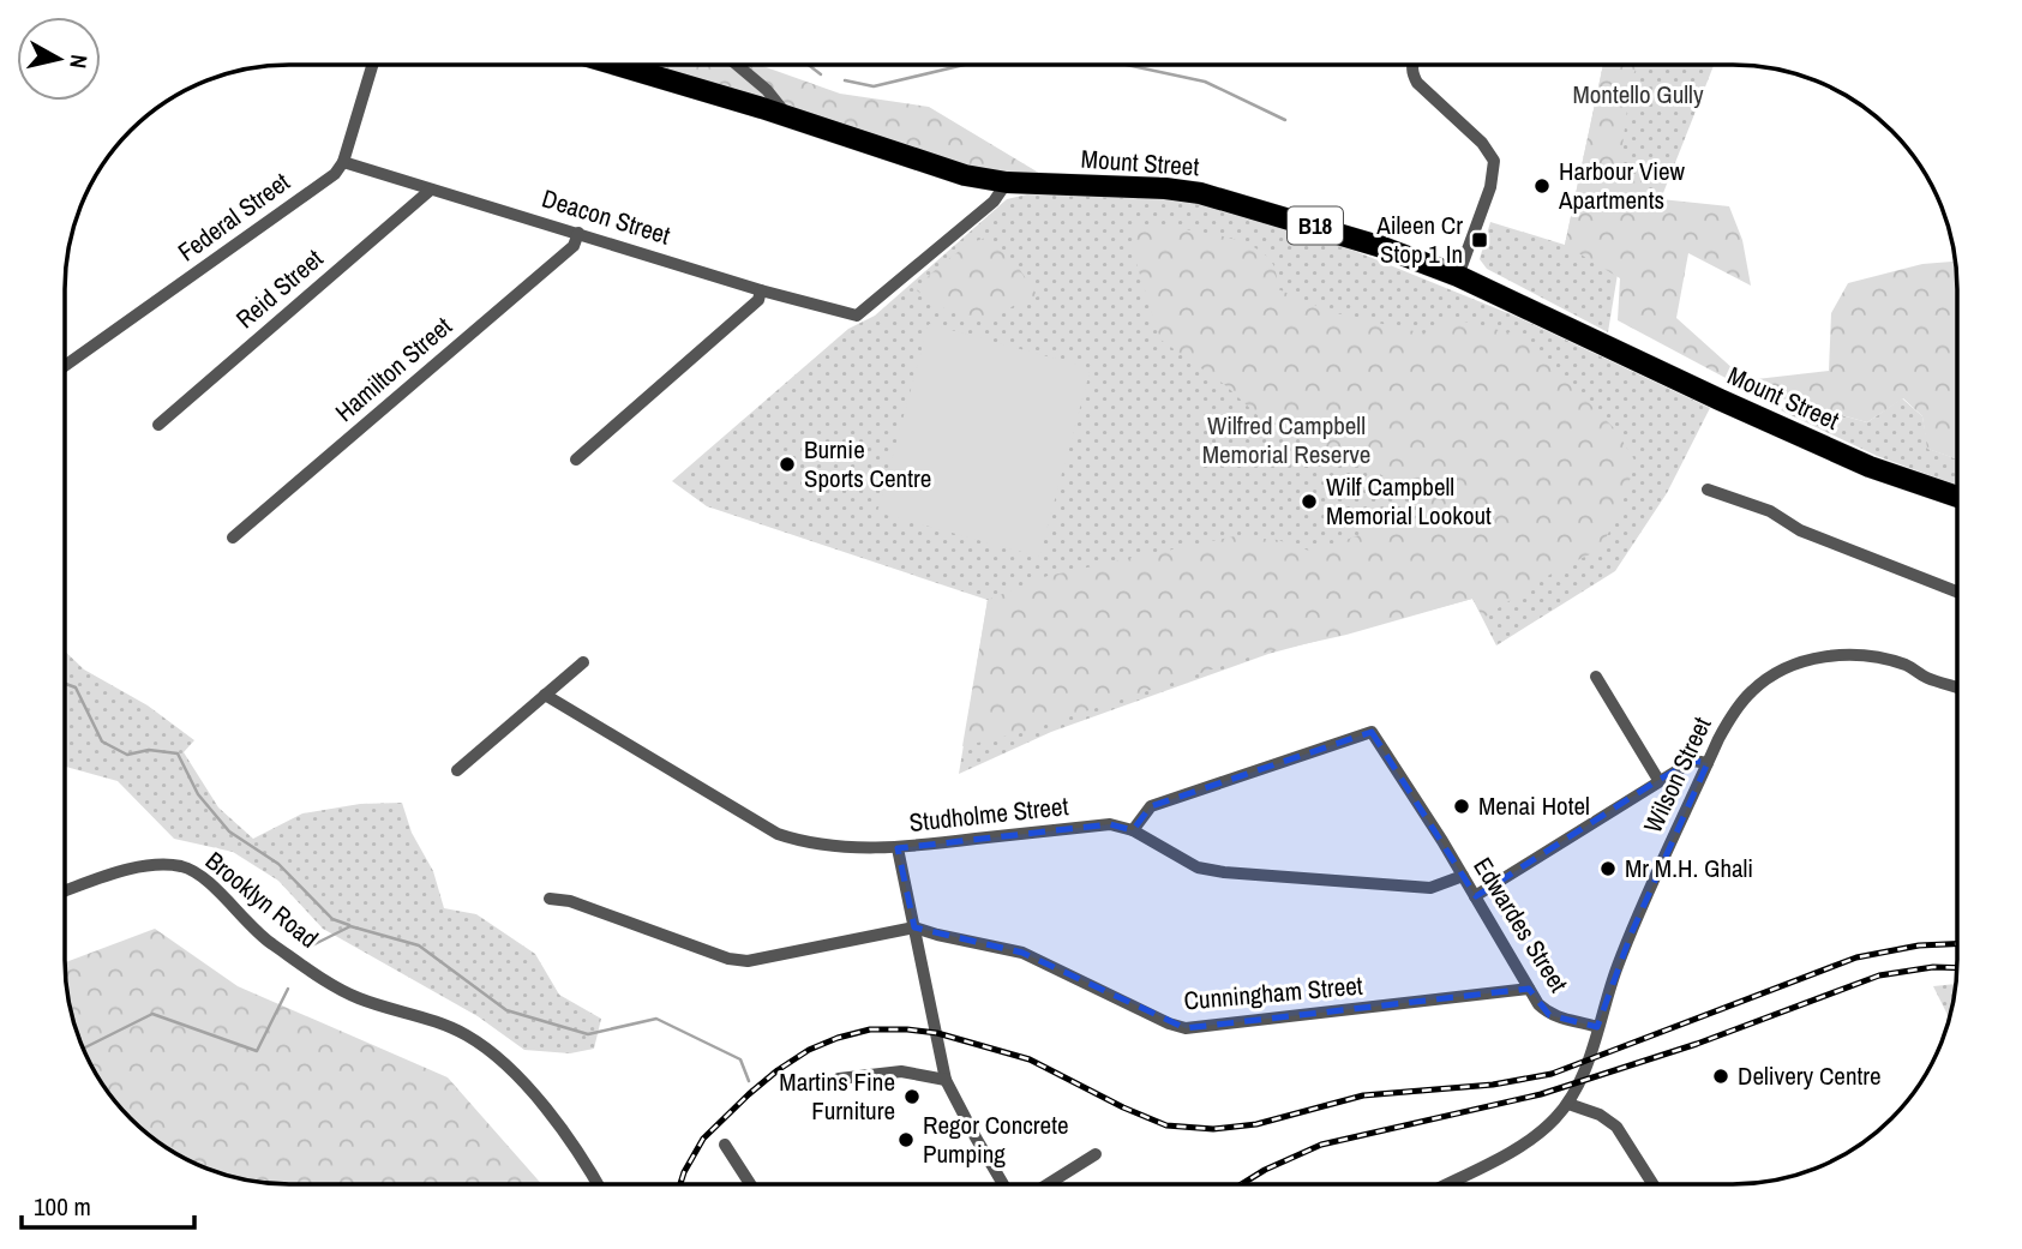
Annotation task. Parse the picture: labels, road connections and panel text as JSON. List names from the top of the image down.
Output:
{
  "streets": {
    "highway": ["Mount Street", "B18"],
    "street": [
      "Federal Street",
      "Deacon Street",
      "Reid Street",
      "Hamilton Street",
      "Wilson Street",
      "Studholme Street",
      "Brooklyn Road",
      "Edwardes Street",
      "Cunningham Street"
    ]
  },
  "crossings": [
    ["Mount Street", "Deacon Street"],
    ["Federal Street", "Deacon Street"],
    ["Deacon Street", "Reid Street"],
    ["Deacon Street", "Hamilton Street"],
    ["Wilson Street", "Edwardes Street"],
    ["Studholme Street", "Edwardes Street"],
    ["Edwardes Street", "Cunningham Street"]
  ],
  "parks": ["Montello Gully", "Wilfred Campbell Memorial Reserve"],
  "places": {
    "other": [
      "Harbour View Apartments",
      "Burnie Sports Centre",
      "Wilf Campbell Memorial Lookout",
      "Menai Hotel",
      "Mr M.H. Ghali",
      "Delivery Centre",
      "Martins Fine Furniture",
      "Regor Concrete Pumping"
    ],
    "transit": ["Aileen Cr Stop 1 In"]
  },
  "scale_bar": "100 m",
  "north": "right"
}
